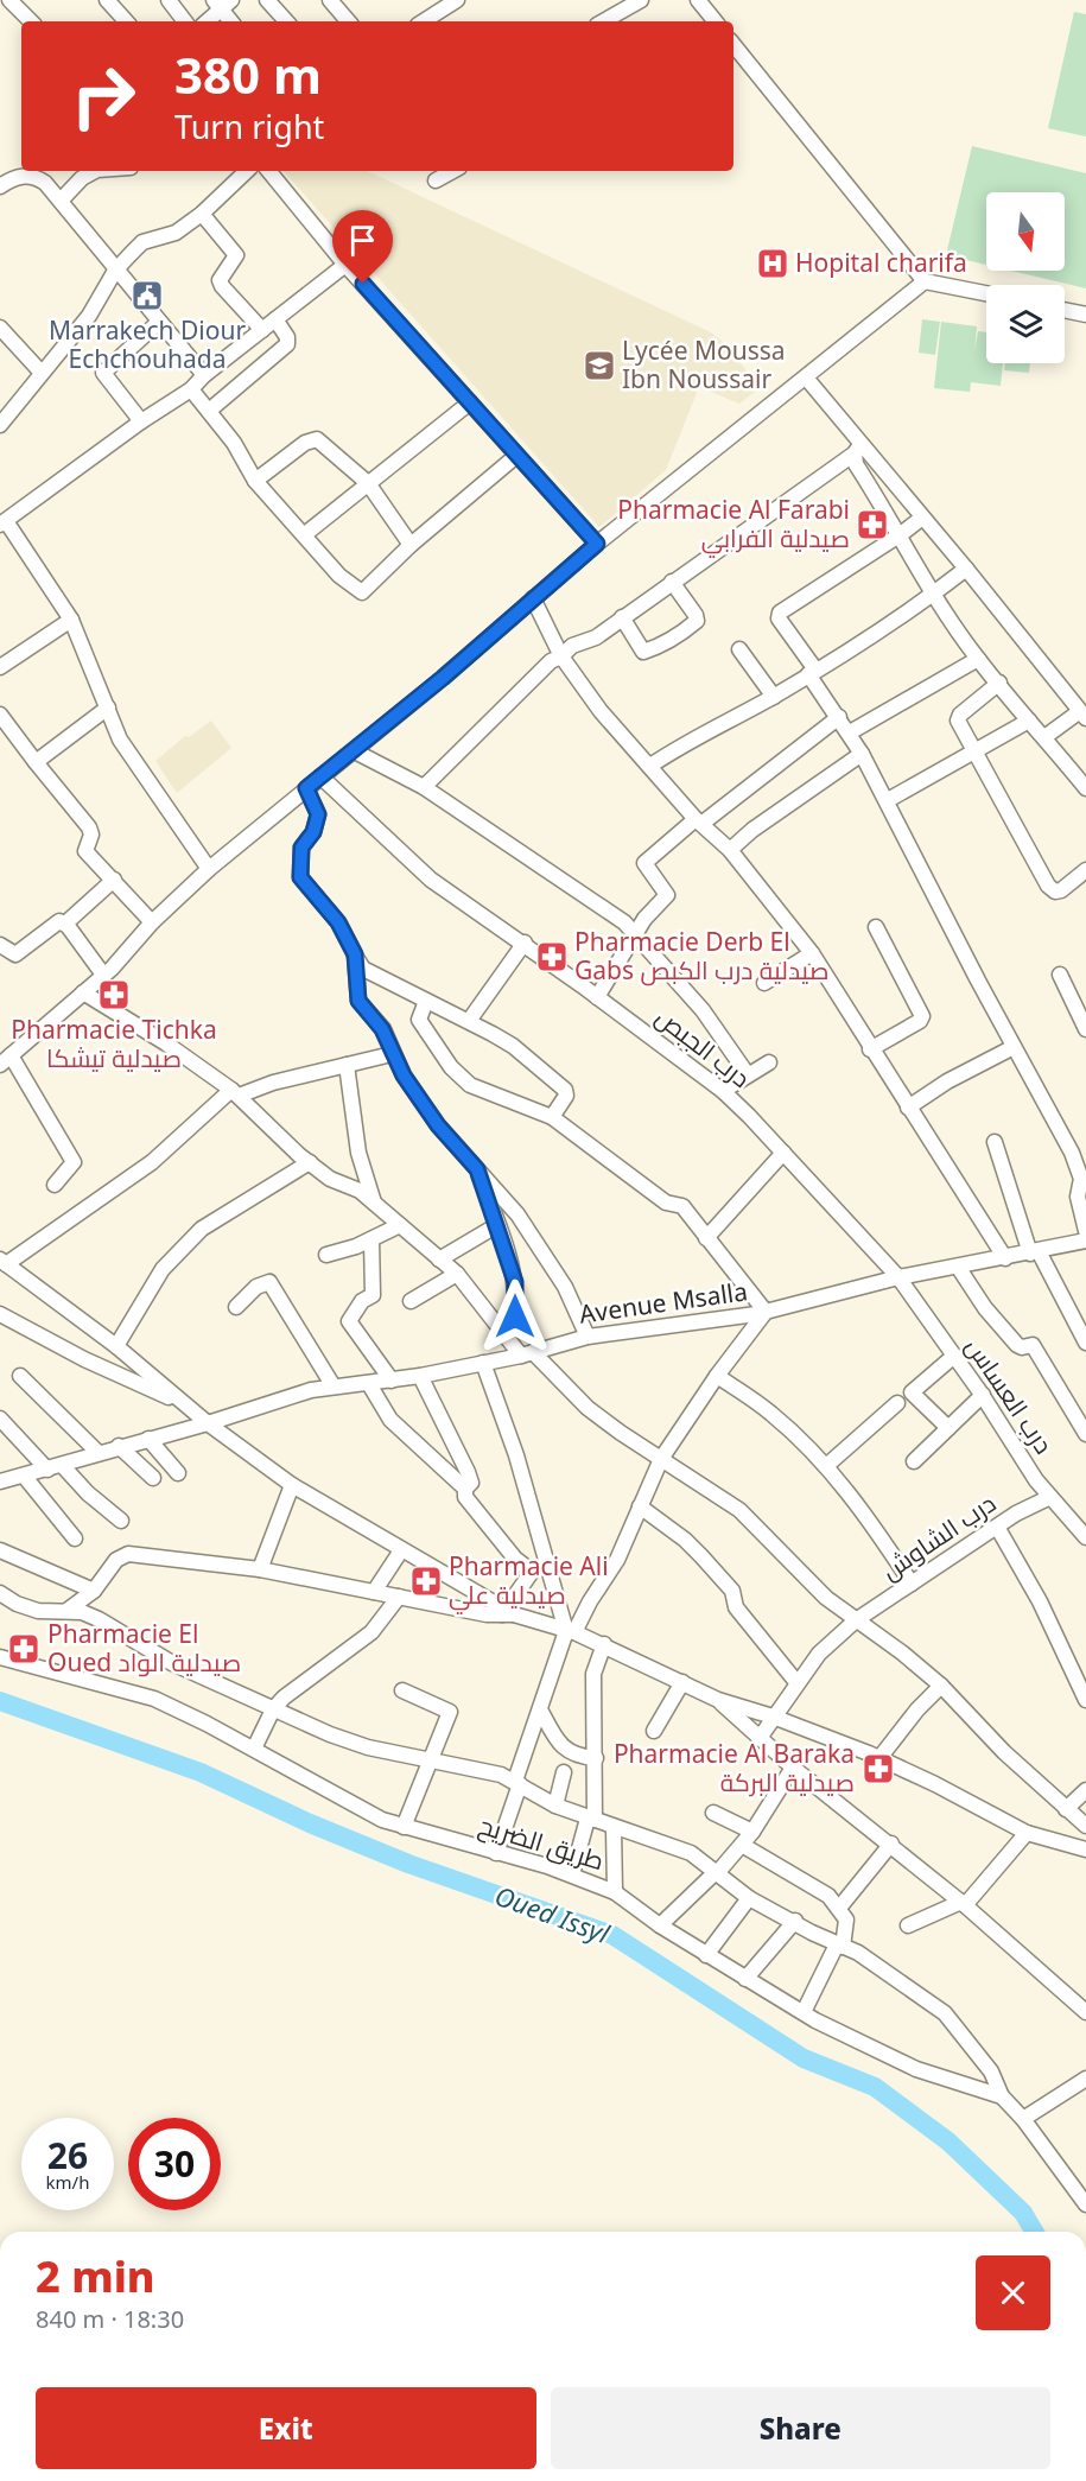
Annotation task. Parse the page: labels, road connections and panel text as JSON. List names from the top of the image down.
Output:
{
  "streets": {
    "street": [
      "درب الجبص",
      "Avenue Msalla",
      "درب العساس",
      "درب الشاوش",
      "طريق الضريح"
    ]
  },
  "crossings": [
    ["درب الجبص", "Avenue Msalla"],
    ["درب الجبص", "درب العساس"],
    ["Avenue Msalla", "درب العساس"],
    ["درب العساس", "درب الشاوش"]
  ],
  "water": ["Oued Issyl"],
  "places": {
    "hospital": ["Hopital charifa"],
    "public building": ["Marrakech Diour Echchouhada"],
    "school or university": ["Lycée Moussa Ibn Noussair"],
    "pharmacy": [
      "Pharmacie Al Farabi صيدلية الفرابي",
      "Pharmacie Derb El Gabs صيدلية درب الكبص",
      "Pharmacie Tichka صيدلية تيشكا",
      "Pharmacie Ali صيدلية علي",
      "Pharmacie El Oued صيدلية الواد",
      "Pharmacie Al Baraka صيدلية البركة"
    ]
  },
  "north": "bottom",
  "page": {
    "turn": ["380 m", "Turn right"],
    "speed": "26 km/h",
    "limit": "30",
    "heading": ["2 min", "840 m · 18:30"],
    "buttons": ["Exit", "Share"]
  }
}
